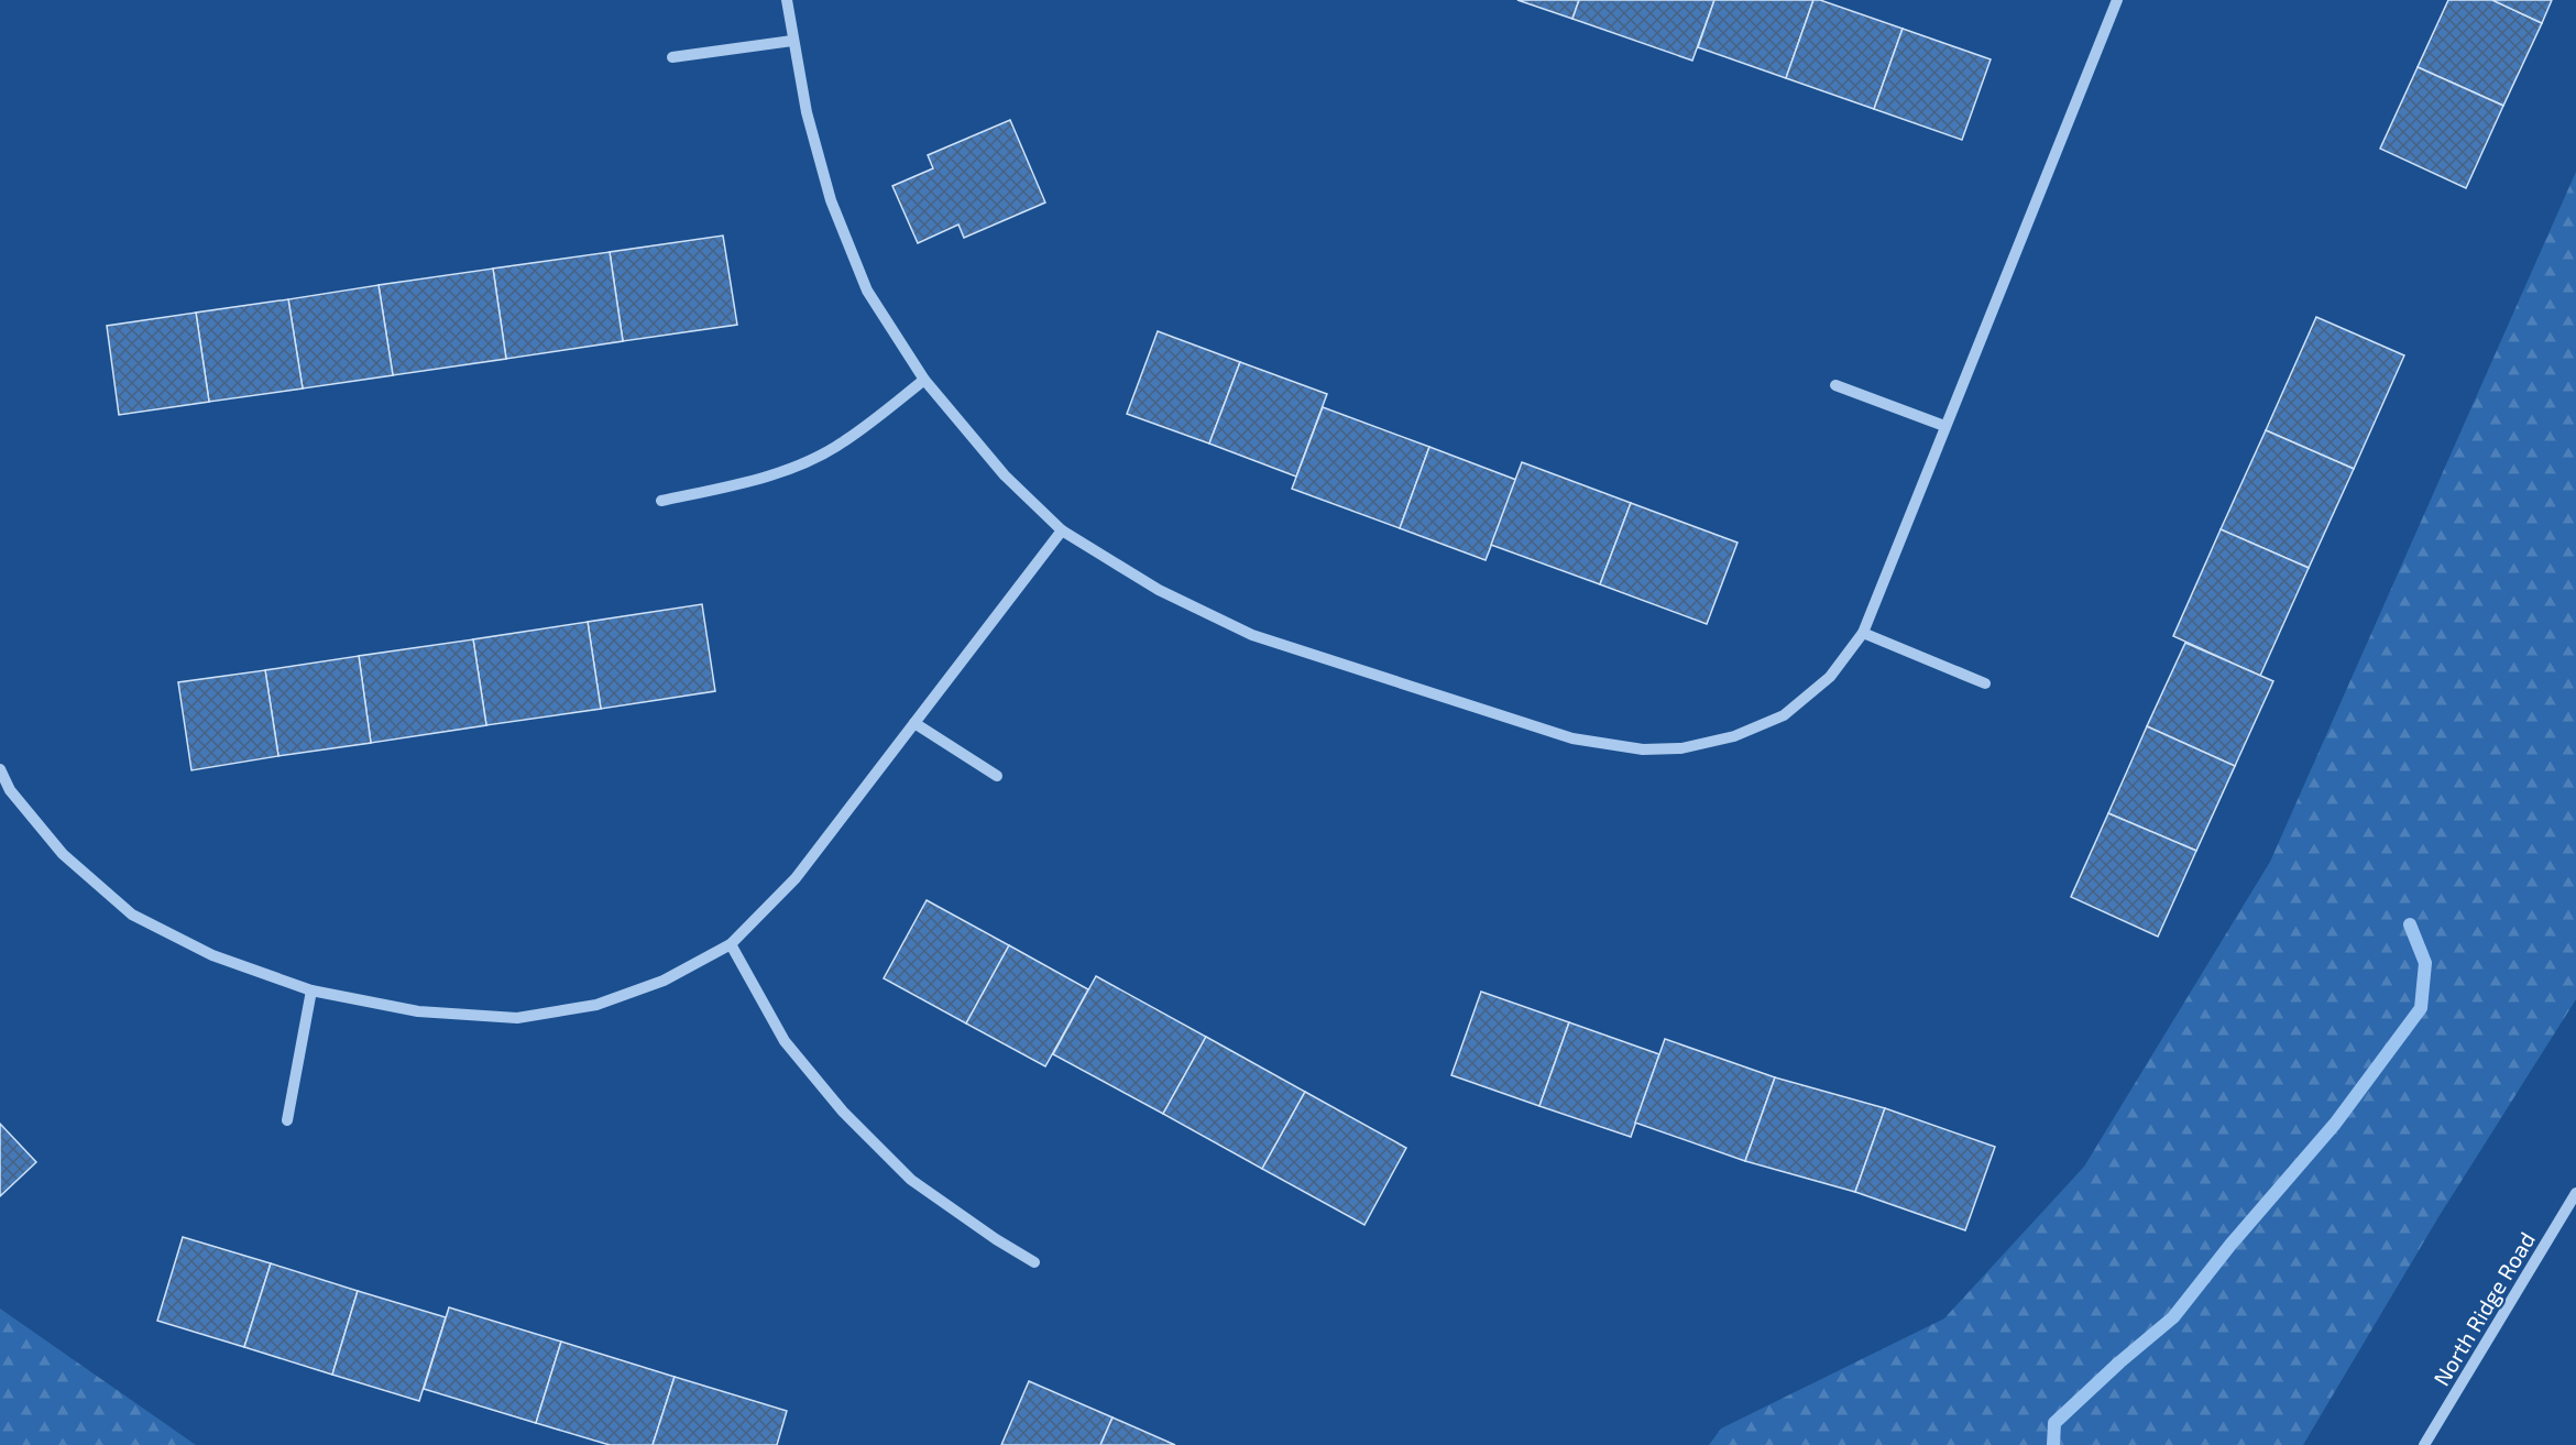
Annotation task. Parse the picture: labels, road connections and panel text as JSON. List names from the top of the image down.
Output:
{
  "streets": {
    "street": ["North Ridge Road"]
  }
}
